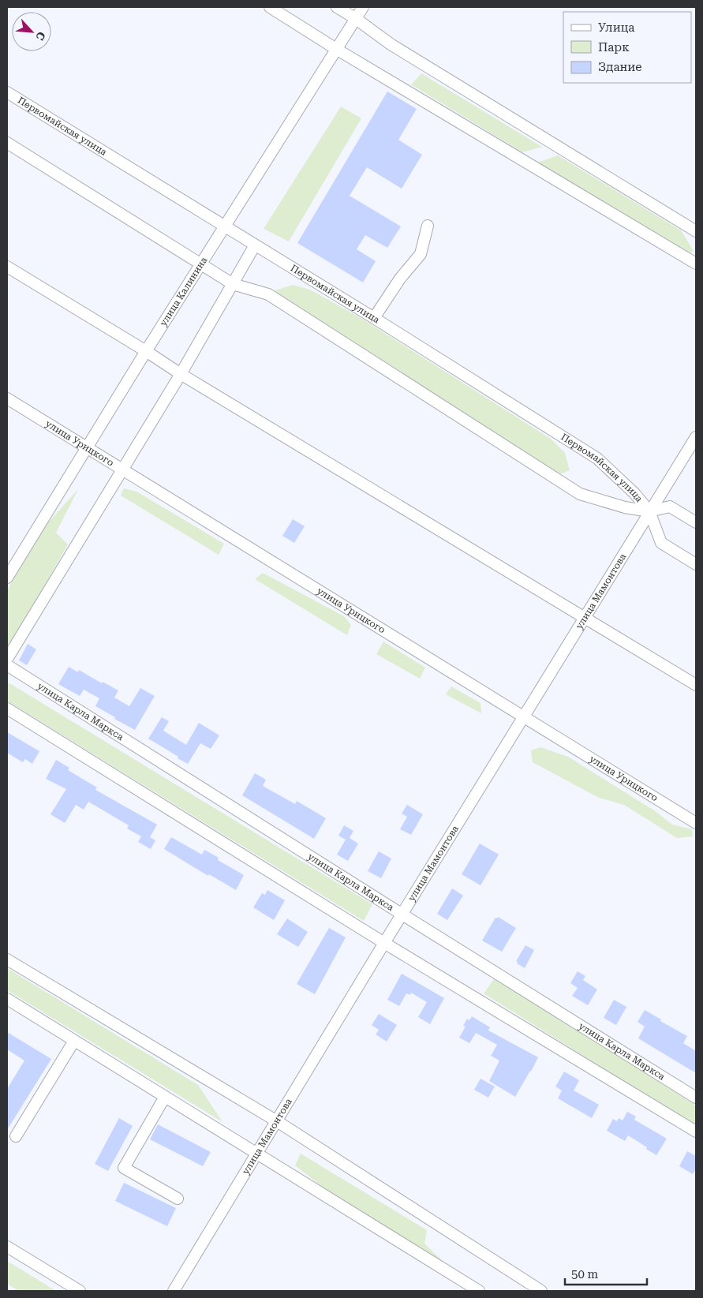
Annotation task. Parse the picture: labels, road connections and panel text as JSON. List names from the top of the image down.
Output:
{
  "streets": {
    "street": [
      "Первомайская улица",
      "улица Калинина",
      "улица Урицкого",
      "улица Мамонтова",
      "улица Карла Маркса"
    ]
  },
  "crossings": [
    ["Первомайская улица", "улица Калинина"],
    ["Первомайская улица", "улица Мамонтова"],
    ["улица Калинина", "улица Урицкого"],
    ["улица Урицкого", "улица Мамонтова"],
    ["улица Мамонтова", "улица Карла Маркса"]
  ],
  "legend": ["Улица", "Парк", "Здание"],
  "scale_bar": "50 m",
  "north": "bottom right"
}
